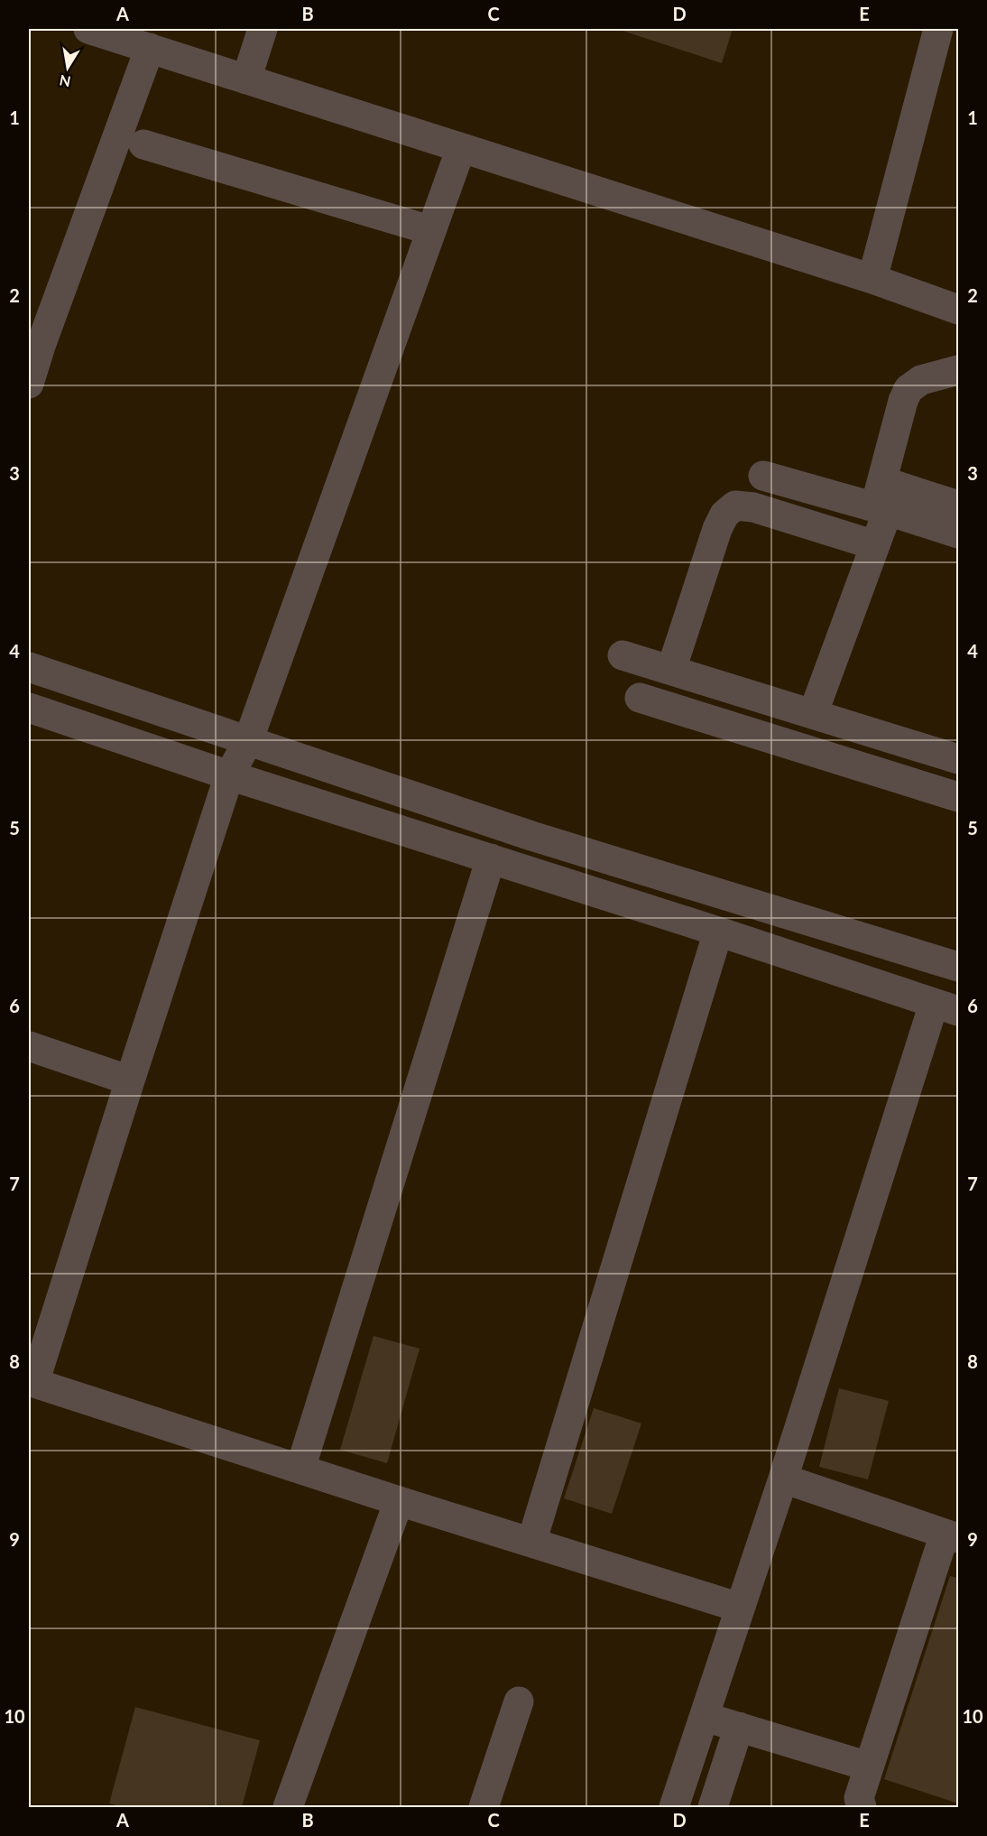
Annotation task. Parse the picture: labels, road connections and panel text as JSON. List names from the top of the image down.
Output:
{
  "north": "bottom",
  "grid": {
    "columns": [
      "A",
      "B",
      "C",
      "D",
      "E"
    ],
    "rows": [
      "1",
      "2",
      "3",
      "4",
      "5",
      "6",
      "7",
      "8",
      "9",
      "10"
    ]
  }
}
